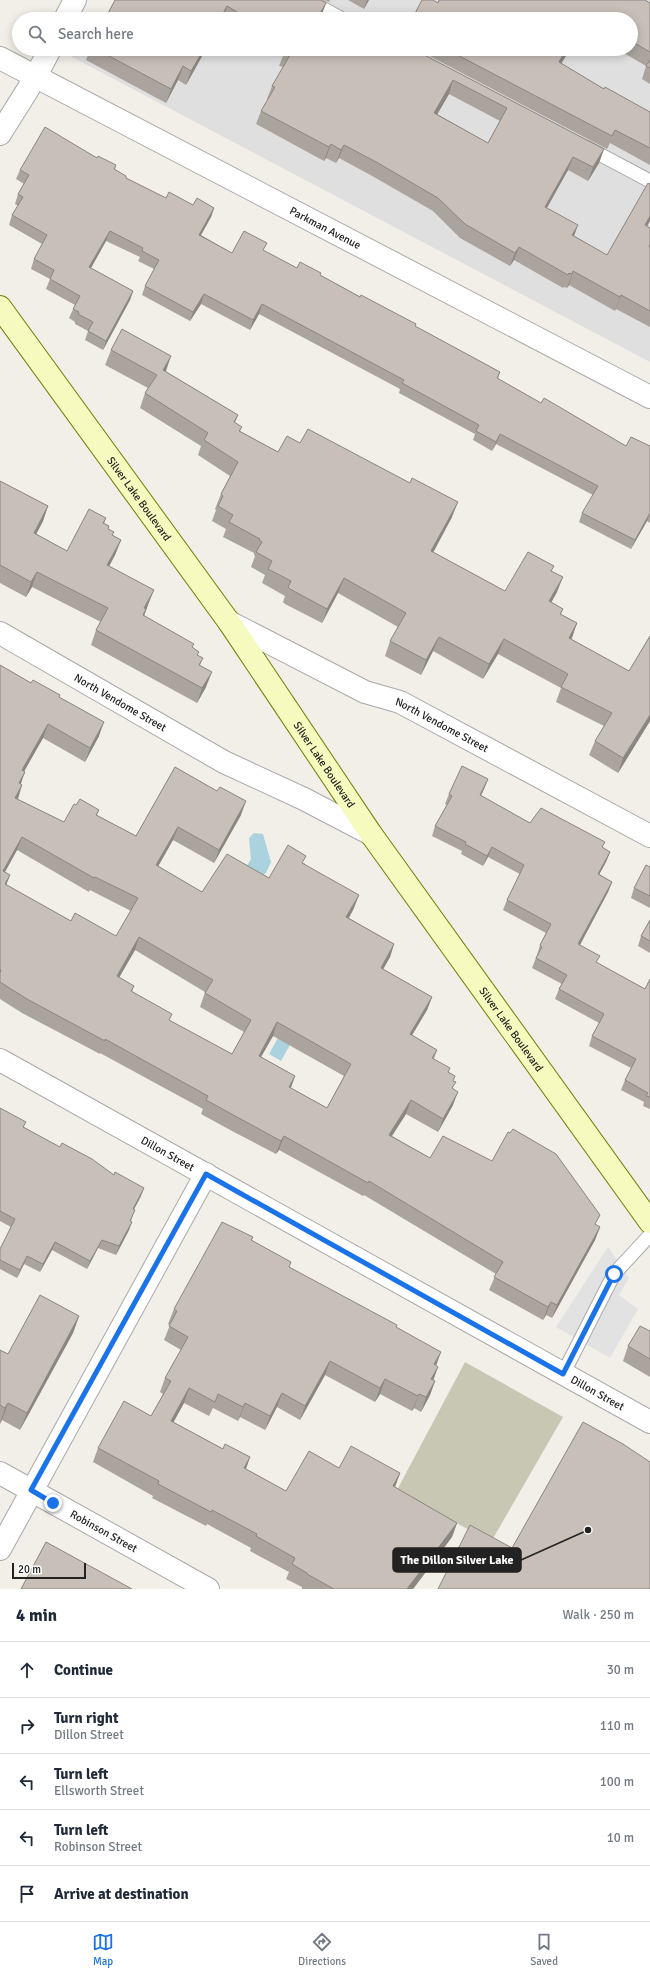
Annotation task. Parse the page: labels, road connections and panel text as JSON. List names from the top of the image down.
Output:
{
  "streets": {
    "main road": ["Silver Lake Boulevard"],
    "street": [
      "Parkman Avenue",
      "North Vendome Street",
      "Dillon Street",
      "Robinson Street"
    ]
  },
  "crossings": [
    ["Silver Lake Boulevard", "North Vendome Street"]
  ],
  "places": ["The Dillon Silver Lake"],
  "scale_bar": "20 m",
  "page": {
    "search": "Search here",
    "scale": "20 m",
    "heading": ["4 min", "Walk · 250 m"],
    "list": [
      ["Continue", "30 m"],
      ["Turn right", "Dillon Street", "110 m"],
      ["Turn left", "Ellsworth Street", "100 m"],
      ["Turn left", "Robinson Street", "10 m"],
      "Arrive at destination"
    ],
    "nav": ["Map", "Directions", "Saved"]
  }
}
